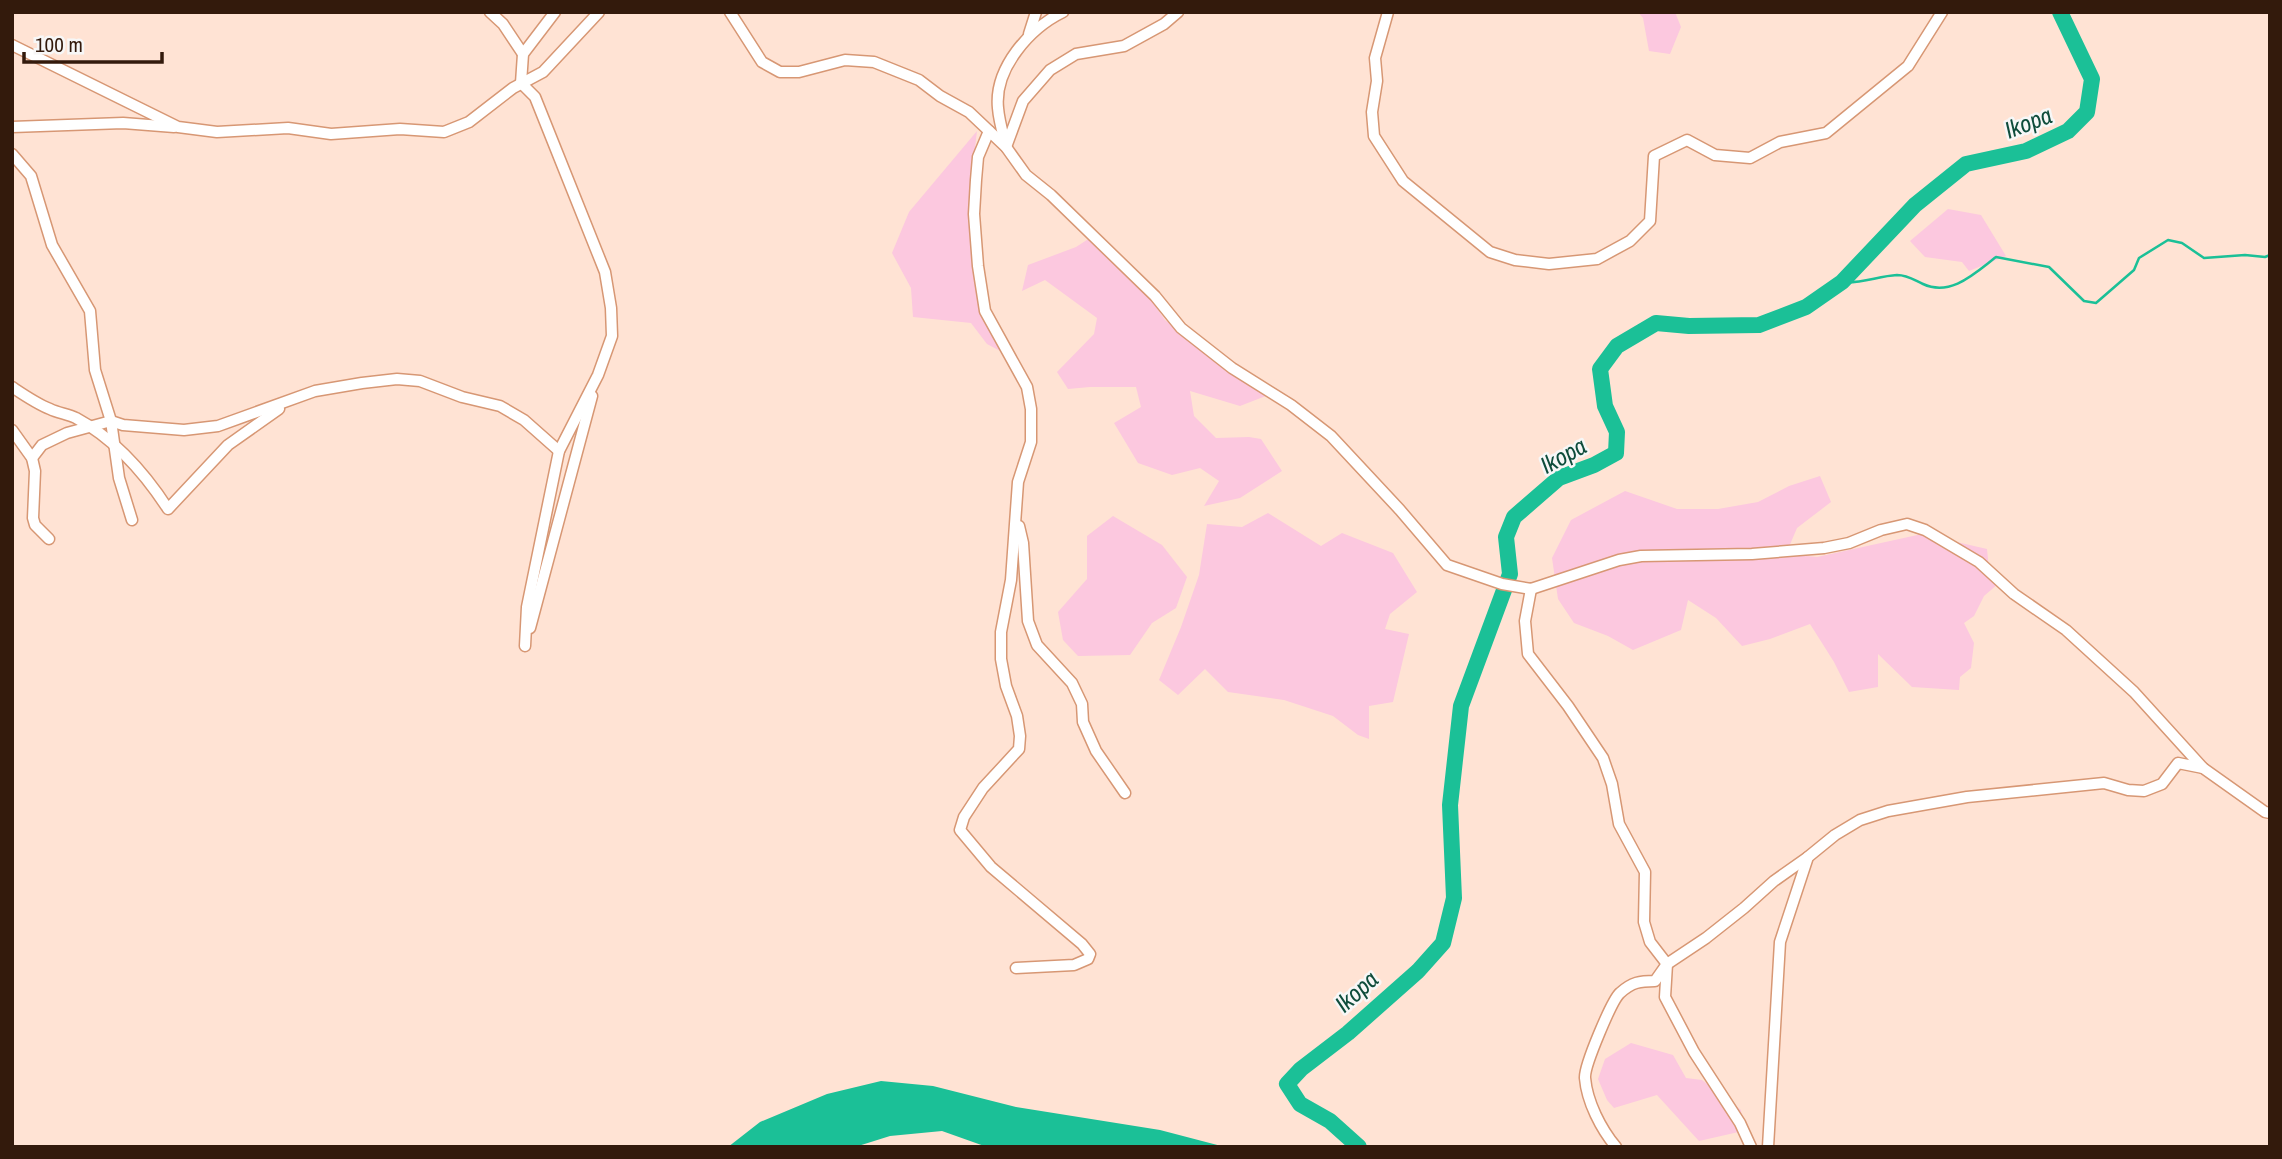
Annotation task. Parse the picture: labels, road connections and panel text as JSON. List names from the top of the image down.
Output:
{
  "water": ["Ikopa"],
  "scale_bar": "100 m"
}
